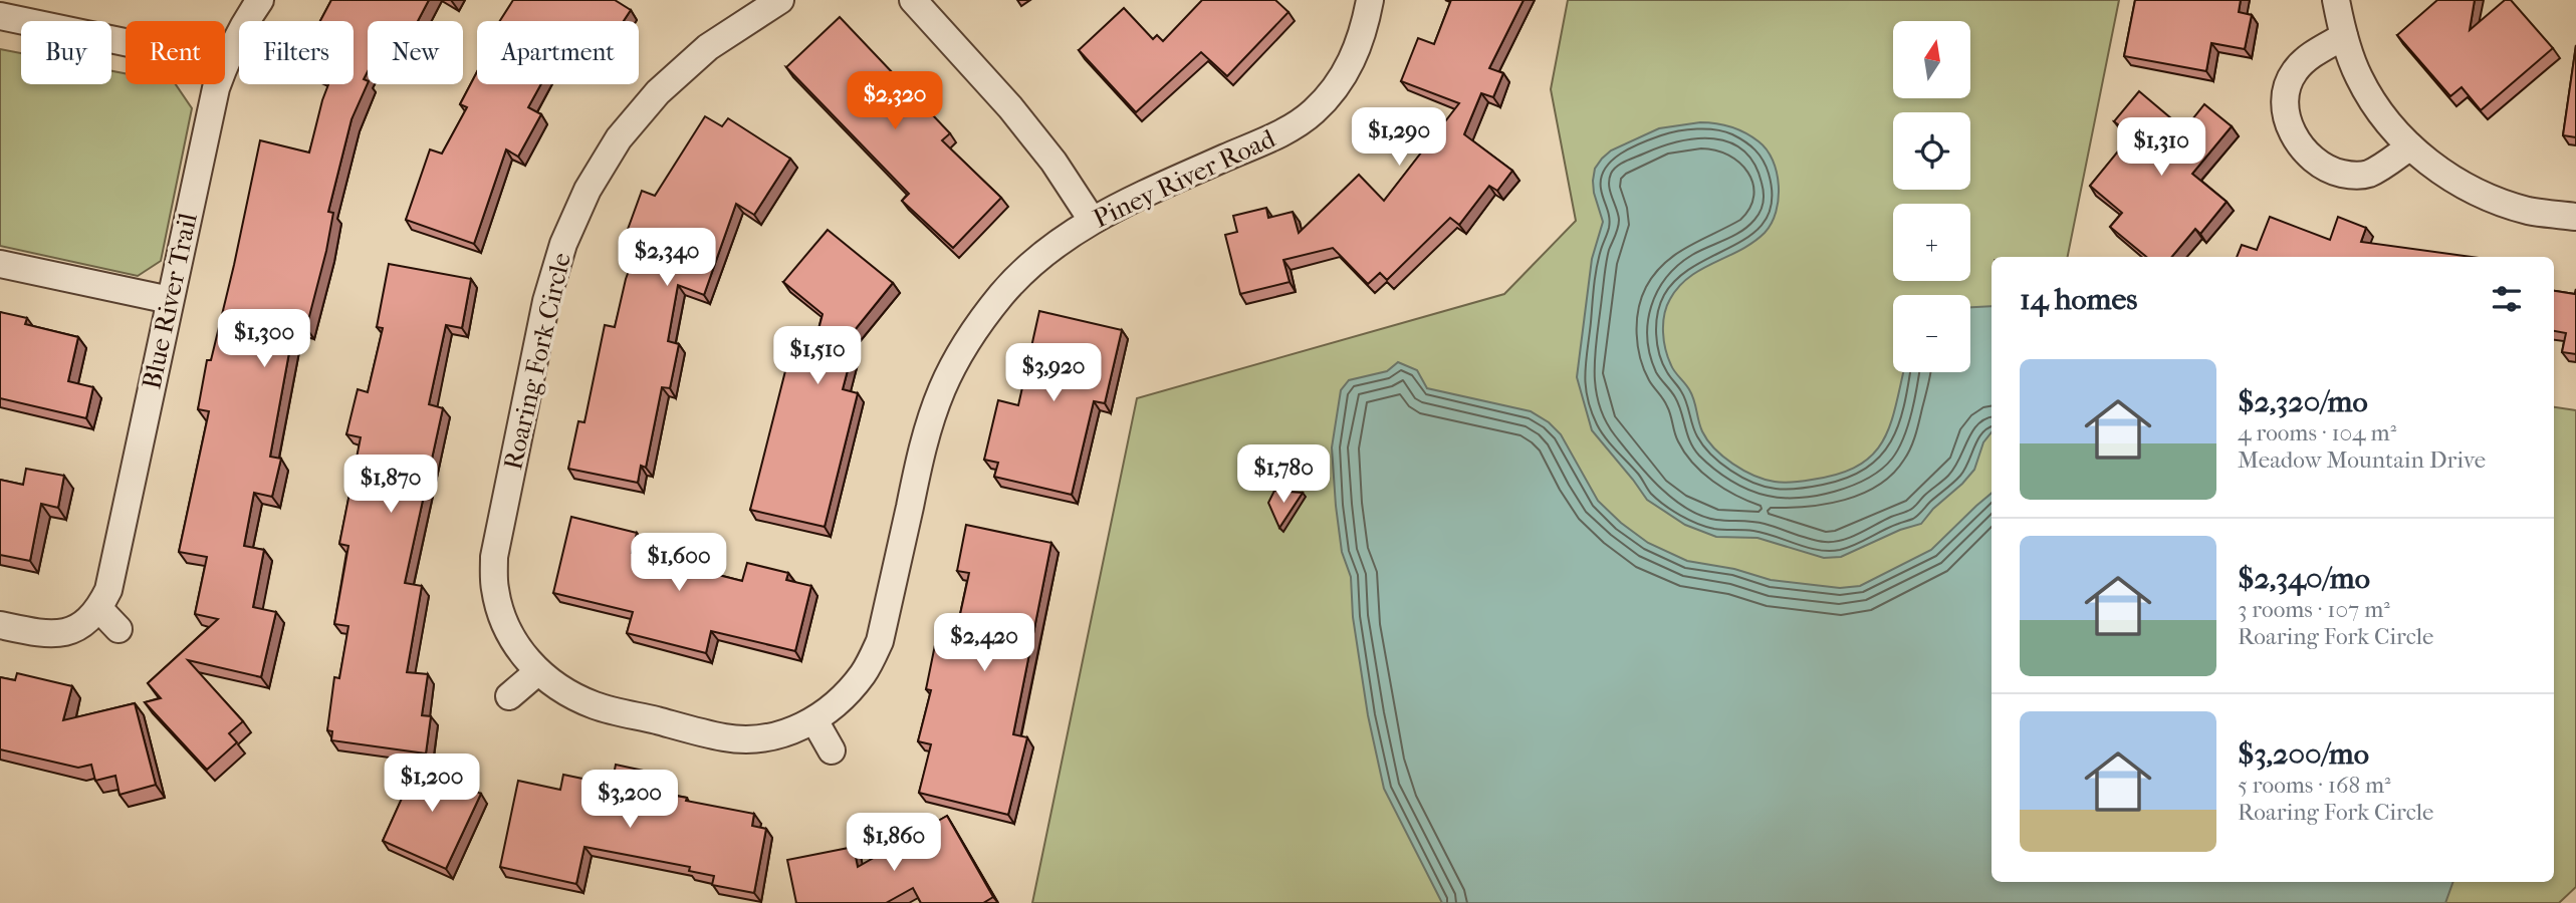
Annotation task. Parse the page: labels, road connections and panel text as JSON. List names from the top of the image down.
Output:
{
  "streets": {
    "street": ["Piney River Road", "Blue River Trail", "Roaring Fork Circle"]
  },
  "crossings": [
    ["Piney River Road", "Roaring Fork Circle"]
  ],
  "north": "top",
  "page": {
    "map_buttons": ["+", "−"],
    "chip": [
      "Buy",
      "Rent",
      "Filters",
      "New",
      "Apartment"
    ],
    "price": [
      "$2,320",
      "$1,290",
      "$1,310",
      "$2,340",
      "$1,300",
      "$1,510",
      "$3,920",
      "$1,780",
      "$1,870",
      "$1,600",
      "$2,420",
      "$1,200",
      "$3,200",
      "$1,860"
    ],
    "heading": "14 homes",
    "list": [
      {
        "name": "$2,320/mo",
        "note": "4 rooms · 104 m² · Meadow Mountain Drive"
      },
      {
        "name": "$2,340/mo",
        "note": "3 rooms · 107 m² · Roaring Fork Circle"
      },
      {
        "name": "$3,200/mo",
        "note": "5 rooms · 168 m² · Roaring Fork Circle"
      }
    ]
  }
}
